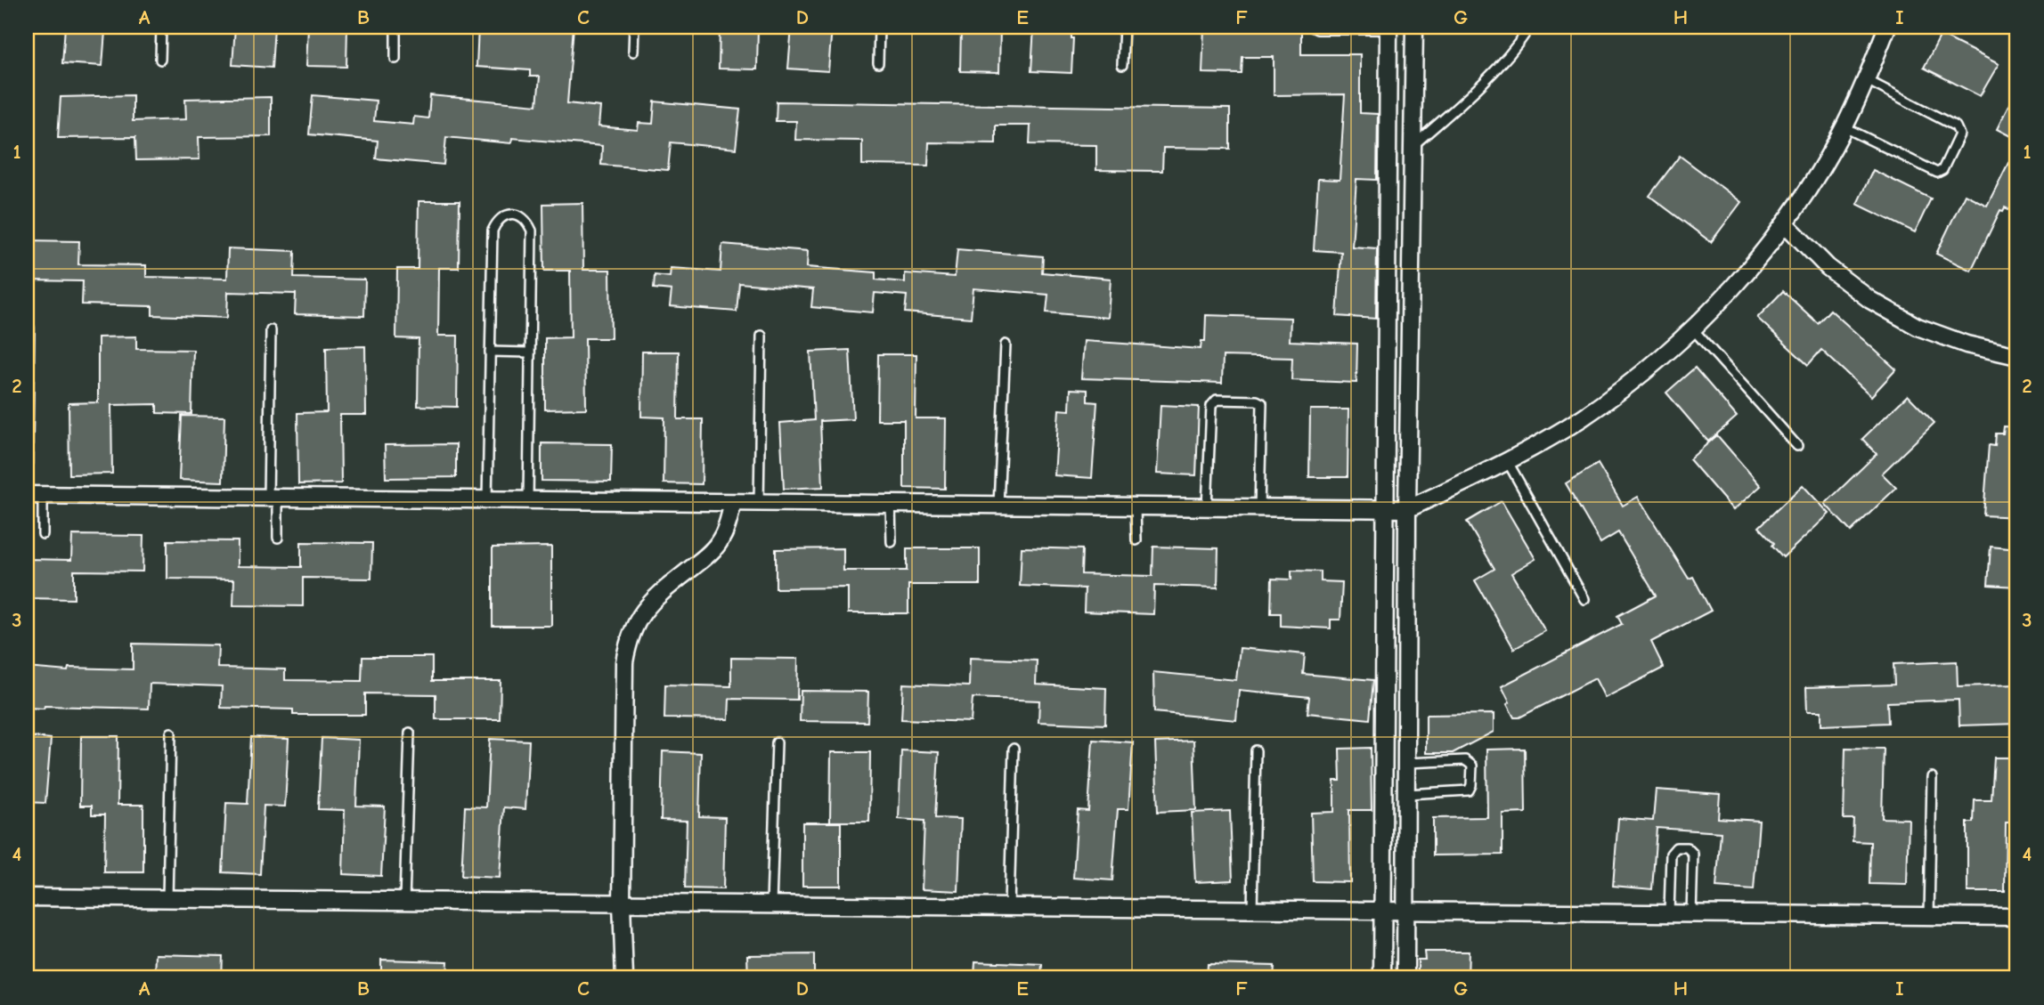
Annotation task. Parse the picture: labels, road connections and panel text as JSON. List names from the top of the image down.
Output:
{
  "grid": {
    "columns": [
      "A",
      "B",
      "C",
      "D",
      "E",
      "F",
      "G",
      "H",
      "I"
    ],
    "rows": [
      "1",
      "2",
      "3",
      "4"
    ]
  }
}
